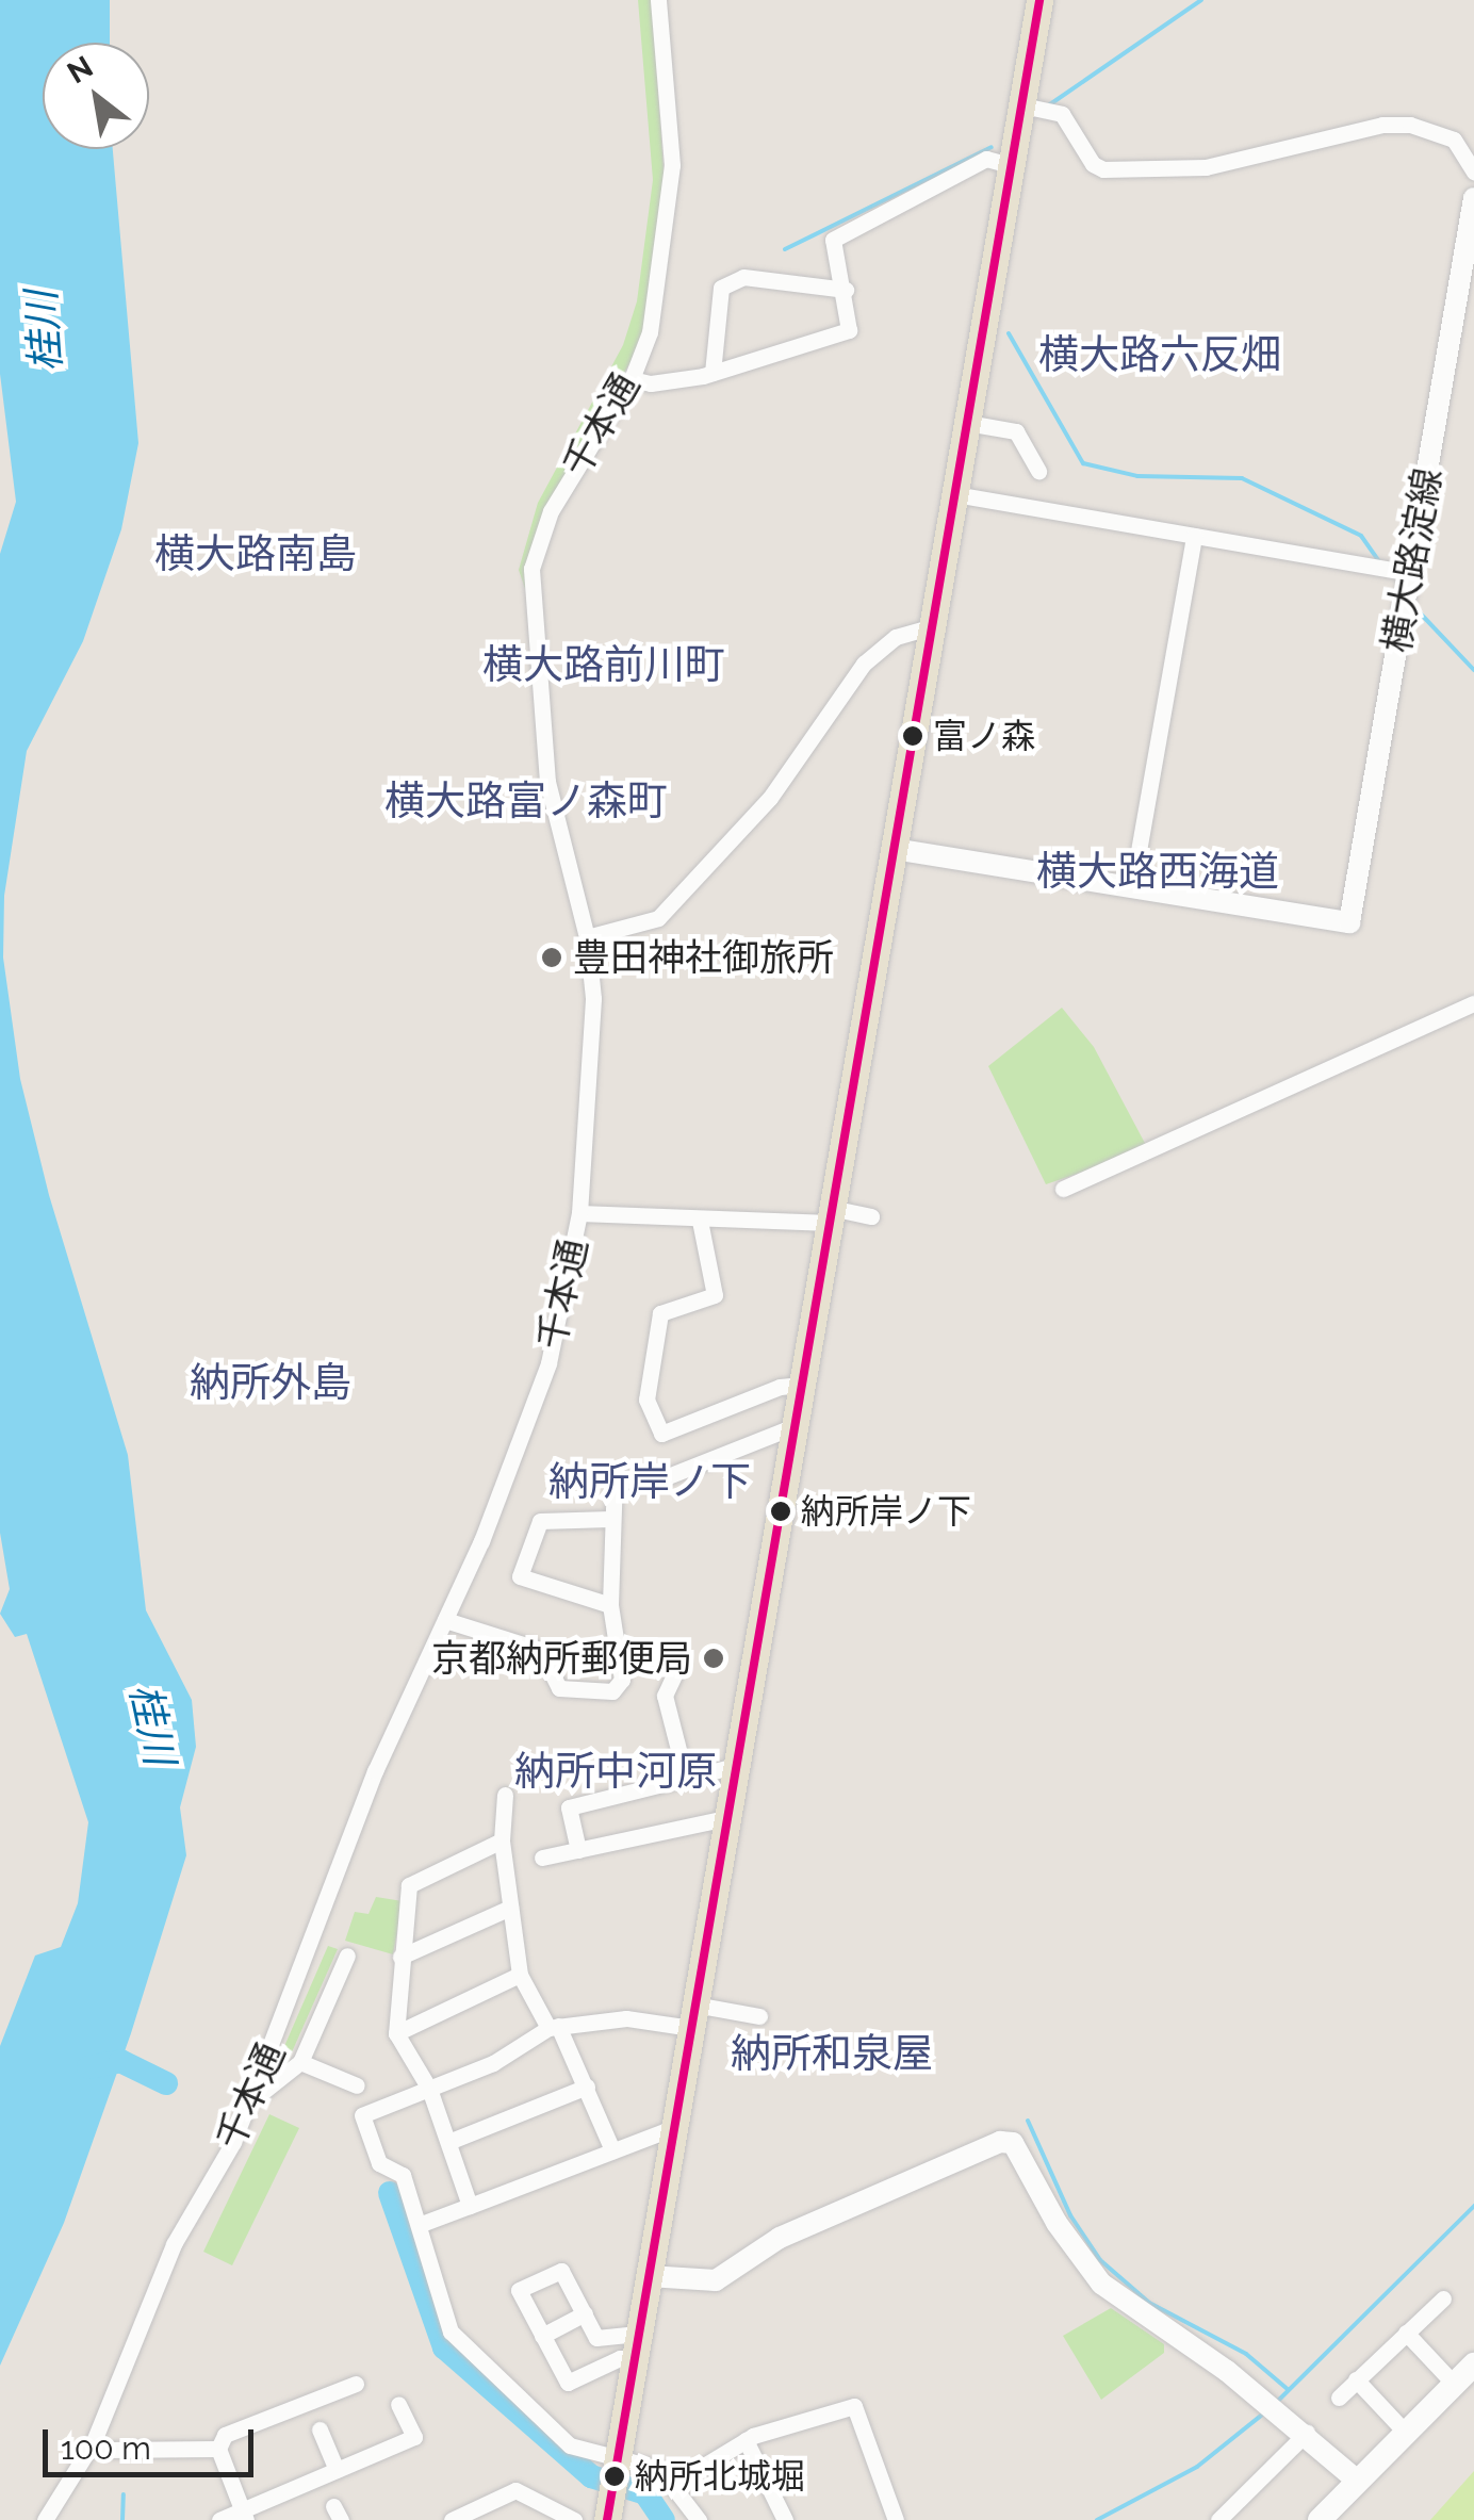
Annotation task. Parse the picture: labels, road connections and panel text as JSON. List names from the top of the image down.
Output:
{
  "streets": {
    "street": ["千本通", "横大路淀線"]
  },
  "districts": [
    "横大路六反畑",
    "横大路南島",
    "横大路前川町",
    "横大路富ノ森町",
    "横大路西海道",
    "納所外島",
    "納所岸ノ下",
    "納所中河原",
    "納所和泉屋"
  ],
  "water": ["桂川"],
  "places": [
    "富ノ森",
    "豊田神社御旅所",
    "納所岸ノ下",
    "京都納所郵便局",
    "納所北城堀"
  ],
  "scale_bar": "100 m",
  "north": "top left"
}
